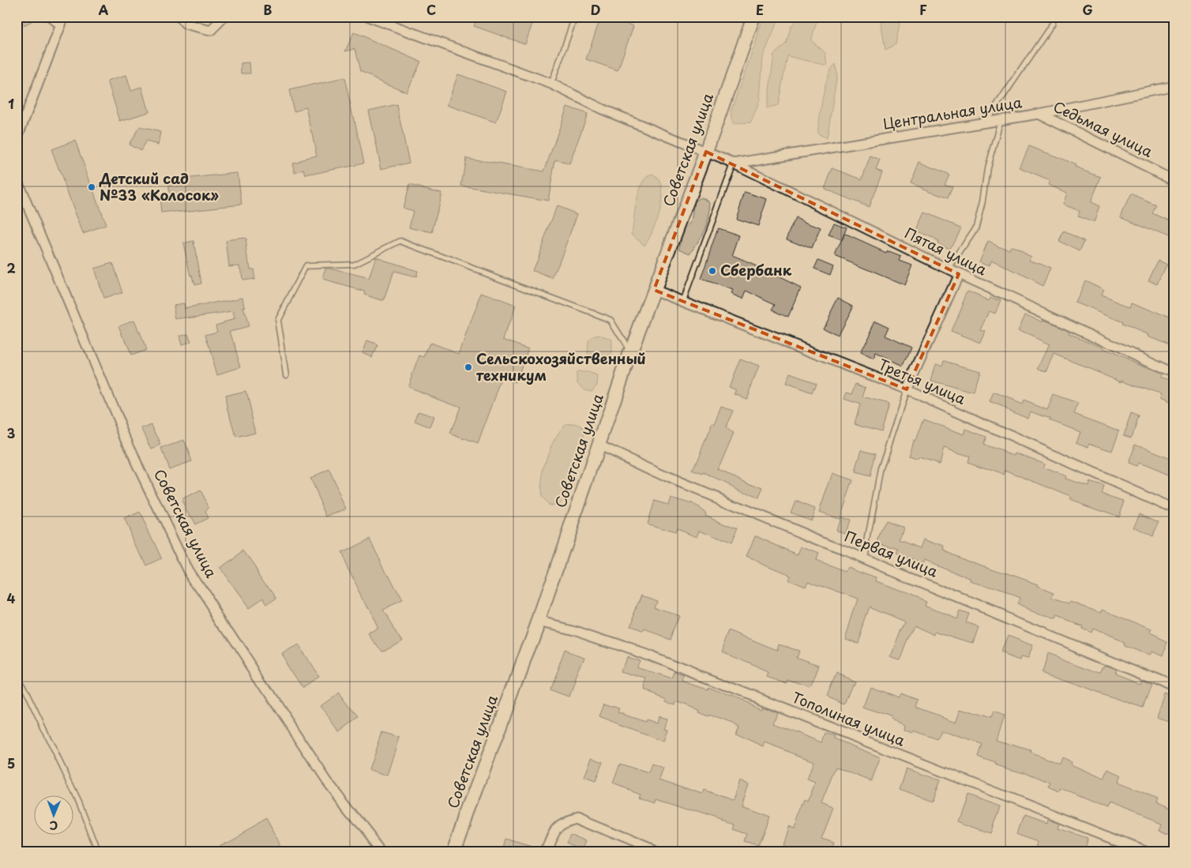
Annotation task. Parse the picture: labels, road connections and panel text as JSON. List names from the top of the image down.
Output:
{
  "streets": {
    "main road": ["Советская улица"],
    "street": [
      "Центральная улица",
      "Седьмая улица",
      "Пятая улица",
      "Третья улица",
      "Первая улица",
      "Тополиная улица"
    ]
  },
  "crossings": [
    ["Центральная улица", "Седьмая улица"],
    ["Центральная улица", "Пятая улица"],
    ["Советская улица", "Пятая улица"],
    ["Советская улица", "Третья улица"],
    ["Советская улица", "Первая улица"],
    ["Советская улица", "Тополиная улица"]
  ],
  "places": ["Детский сад №33 «Колосок»", "Сбербанк", "Сельскохозяйственный техникум"],
  "north": "bottom",
  "grid": {
    "columns": [
      "A",
      "B",
      "C",
      "D",
      "E",
      "F",
      "G"
    ],
    "rows": [
      "1",
      "2",
      "3",
      "4",
      "5"
    ]
  }
}
